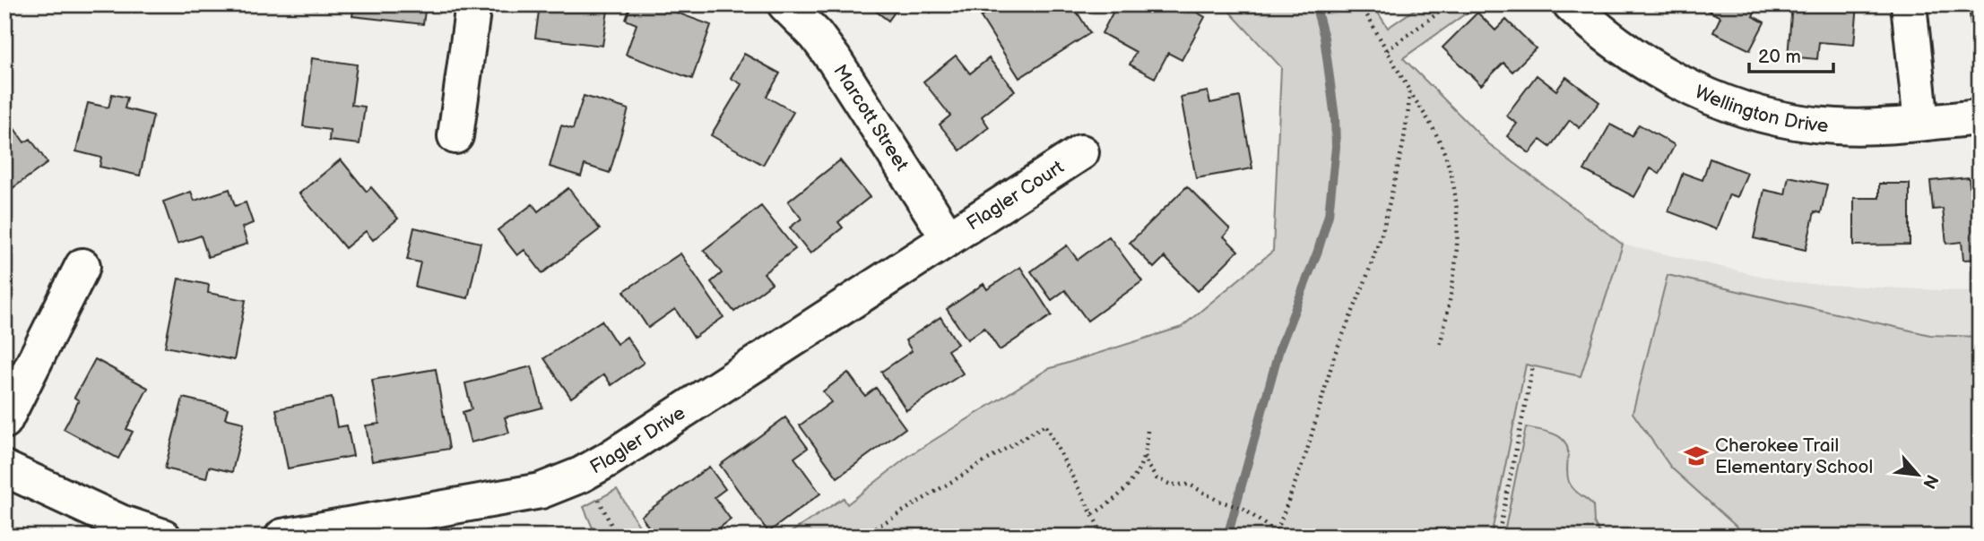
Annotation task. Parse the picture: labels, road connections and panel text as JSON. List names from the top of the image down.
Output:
{
  "streets": {
    "street": [
      "Wellington Drive",
      "Marcott Street",
      "Flagler Court",
      "Flagler Drive"
    ]
  },
  "crossings": [
    ["Marcott Street", "Flagler Court"],
    ["Marcott Street", "Flagler Drive"],
    ["Flagler Court", "Flagler Drive"]
  ],
  "places": {
    "school or university": ["Cherokee Trail Elementary School"]
  },
  "scale_bar": "20 m",
  "north": "bottom right"
}
